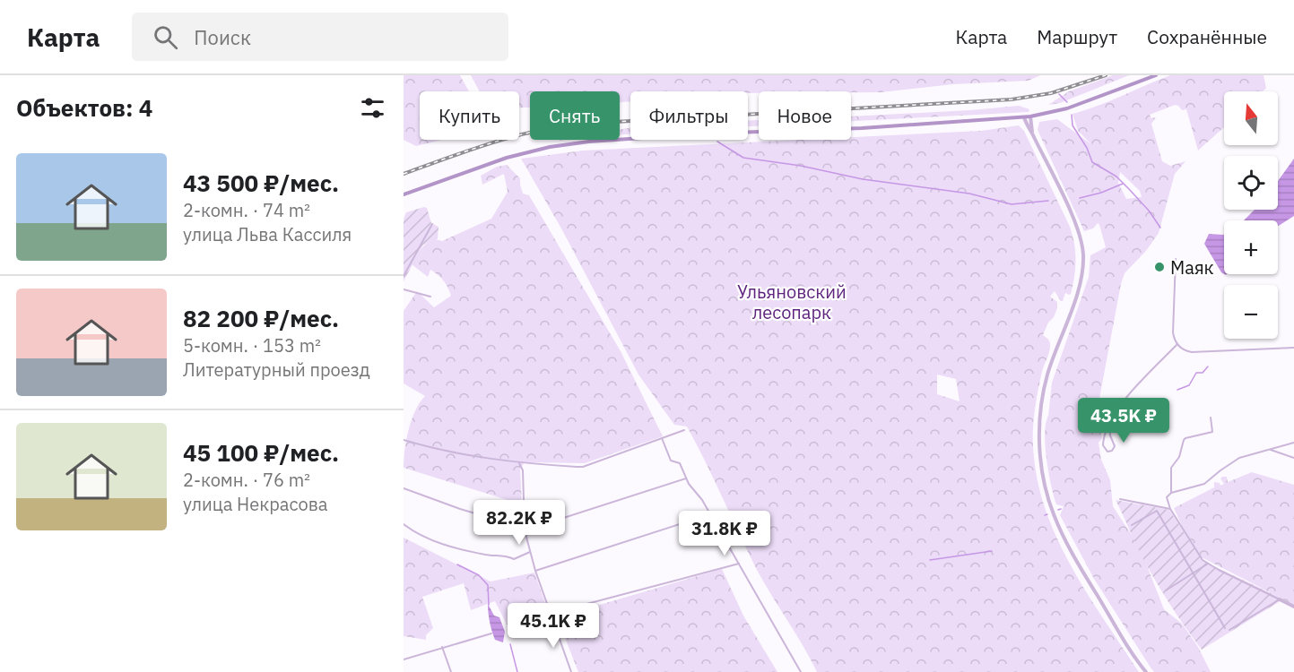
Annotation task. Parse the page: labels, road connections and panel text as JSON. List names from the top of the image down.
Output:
{
  "parks": ["Ульяновский лесопарк"],
  "places": ["Маяк"],
  "north": "top",
  "page": {
    "header": "Карта",
    "search": "Поиск",
    "nav": ["Карта", "Маршрут", "Сохранённые"],
    "heading": "Объектов: 4",
    "map_buttons": ["+", "−"],
    "chip": [
      "Купить",
      "Снять",
      "Фильтры",
      "Новое"
    ],
    "list": [
      {
        "name": "43 500 ₽/мес.",
        "note": "2-комн. · 74 m² · улица Льва Кассиля"
      },
      {
        "name": "82 200 ₽/мес.",
        "note": "5-комн. · 153 m² · Литературный проезд"
      },
      {
        "name": "45 100 ₽/мес.",
        "note": "2-комн. · 76 m² · улица Некрасова"
      }
    ],
    "price": [
      "43.5K ₽",
      "82.2K ₽",
      "31.8K ₽",
      "45.1K ₽"
    ]
  }
}
